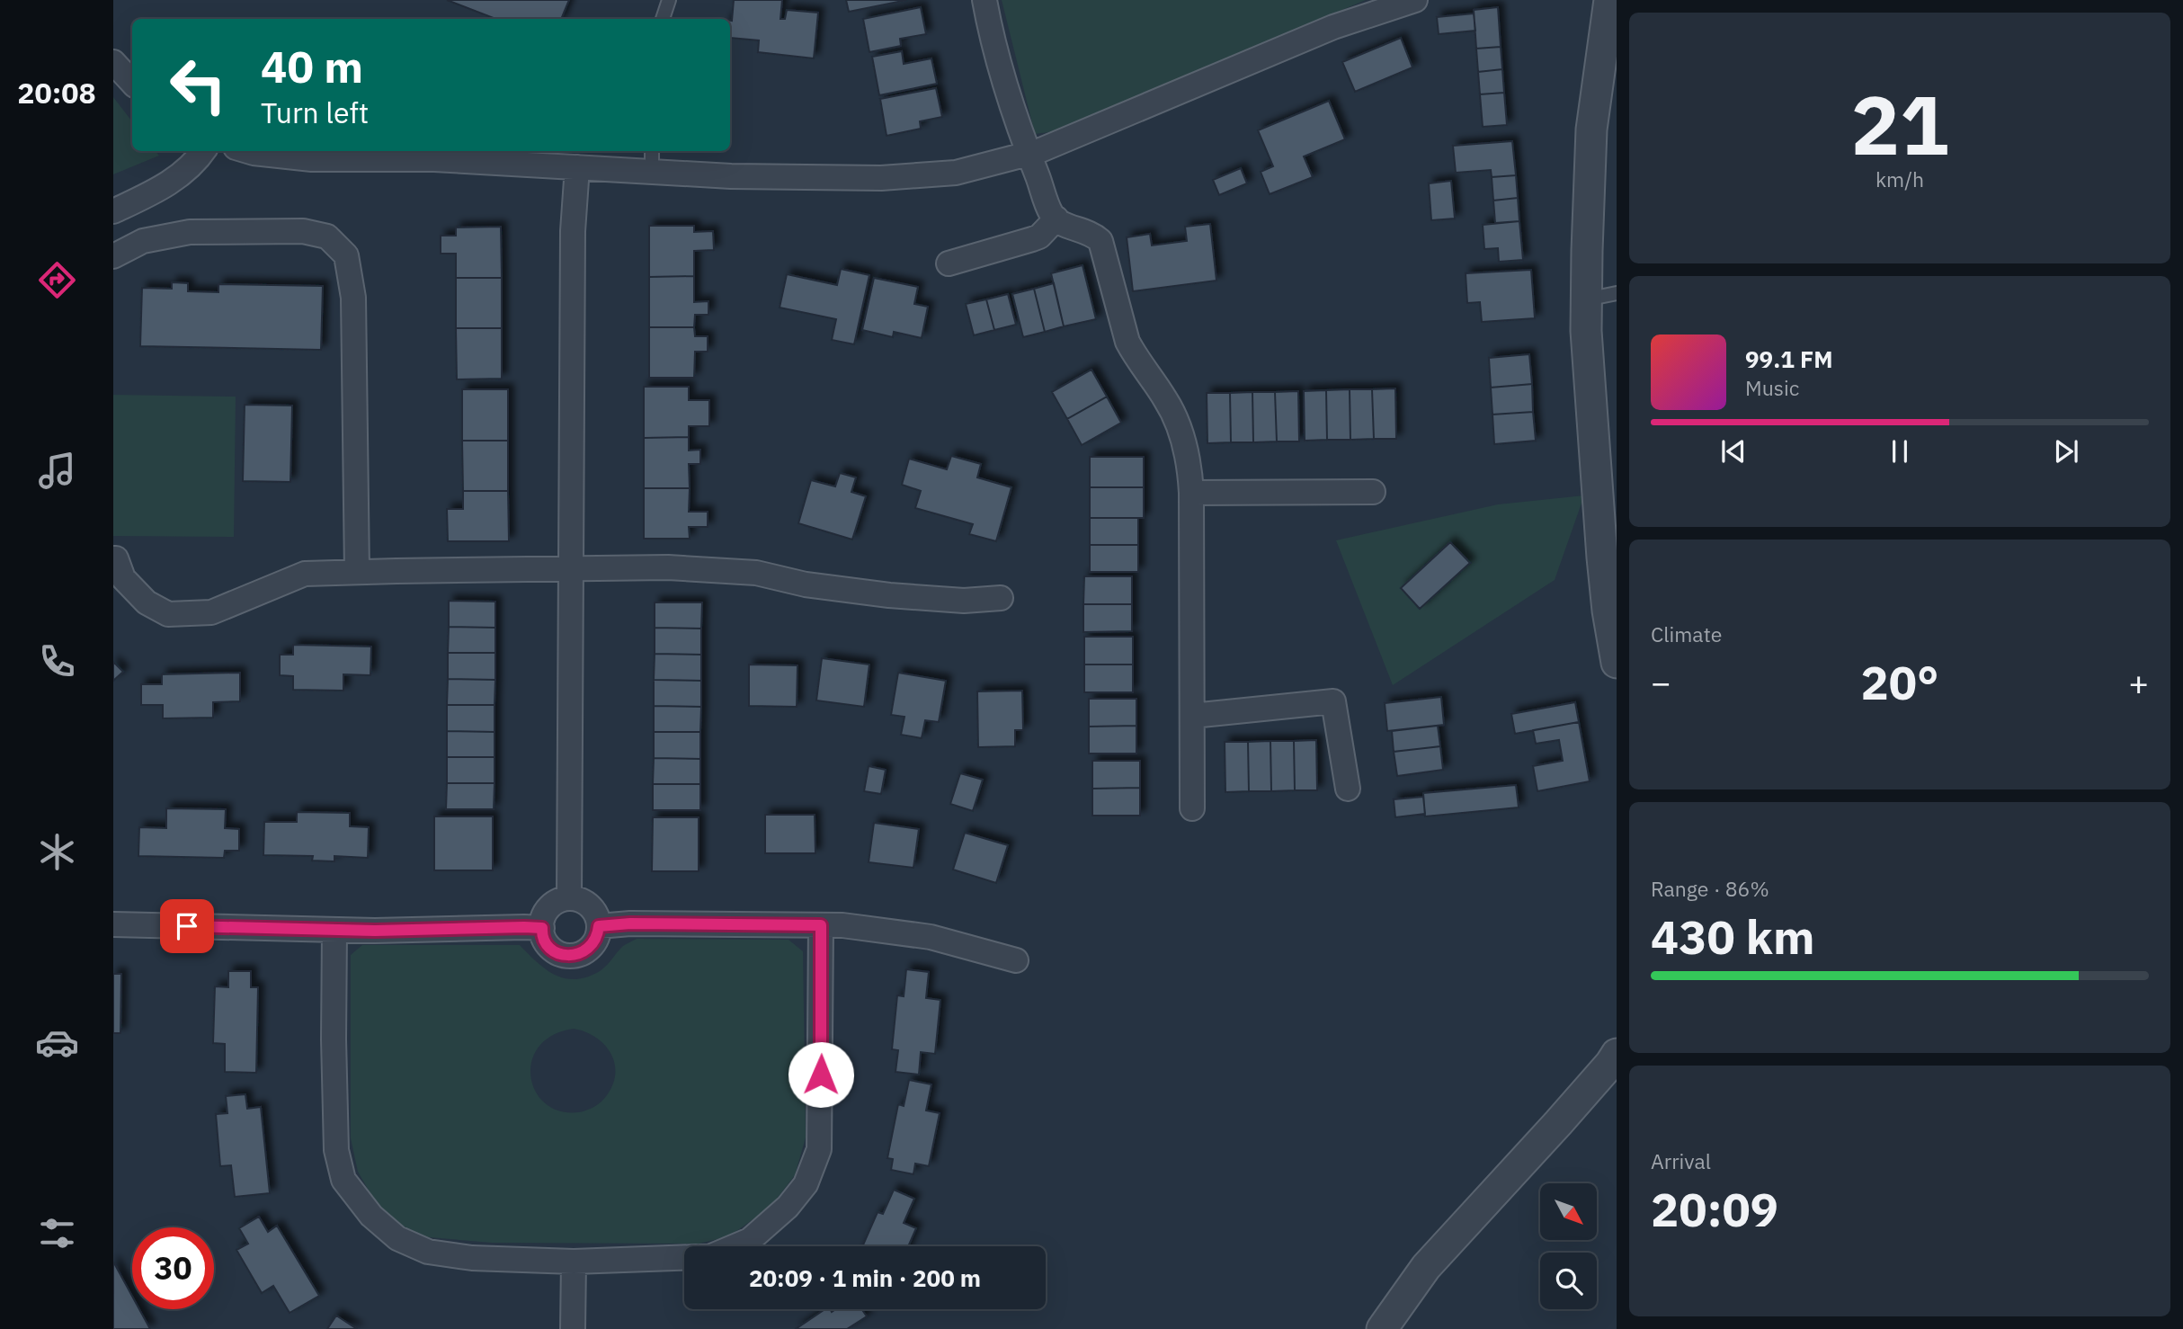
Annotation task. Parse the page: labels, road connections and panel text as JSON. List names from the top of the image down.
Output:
{
  "north": "bottom right",
  "page": {
    "tabs": "20:08",
    "tile": [
      ["21", "km/h"],
      "Climate",
      ["Range · 86%", "430 km"],
      ["Arrival", "20:09"]
    ],
    "turn": ["40 m", "Turn left"],
    "song": ["99.1 FM", "Music"],
    "heat": ["−", "20°", "+"],
    "limit": "30",
    "trip": "20:09 · 1 min · 200 m"
  }
}
